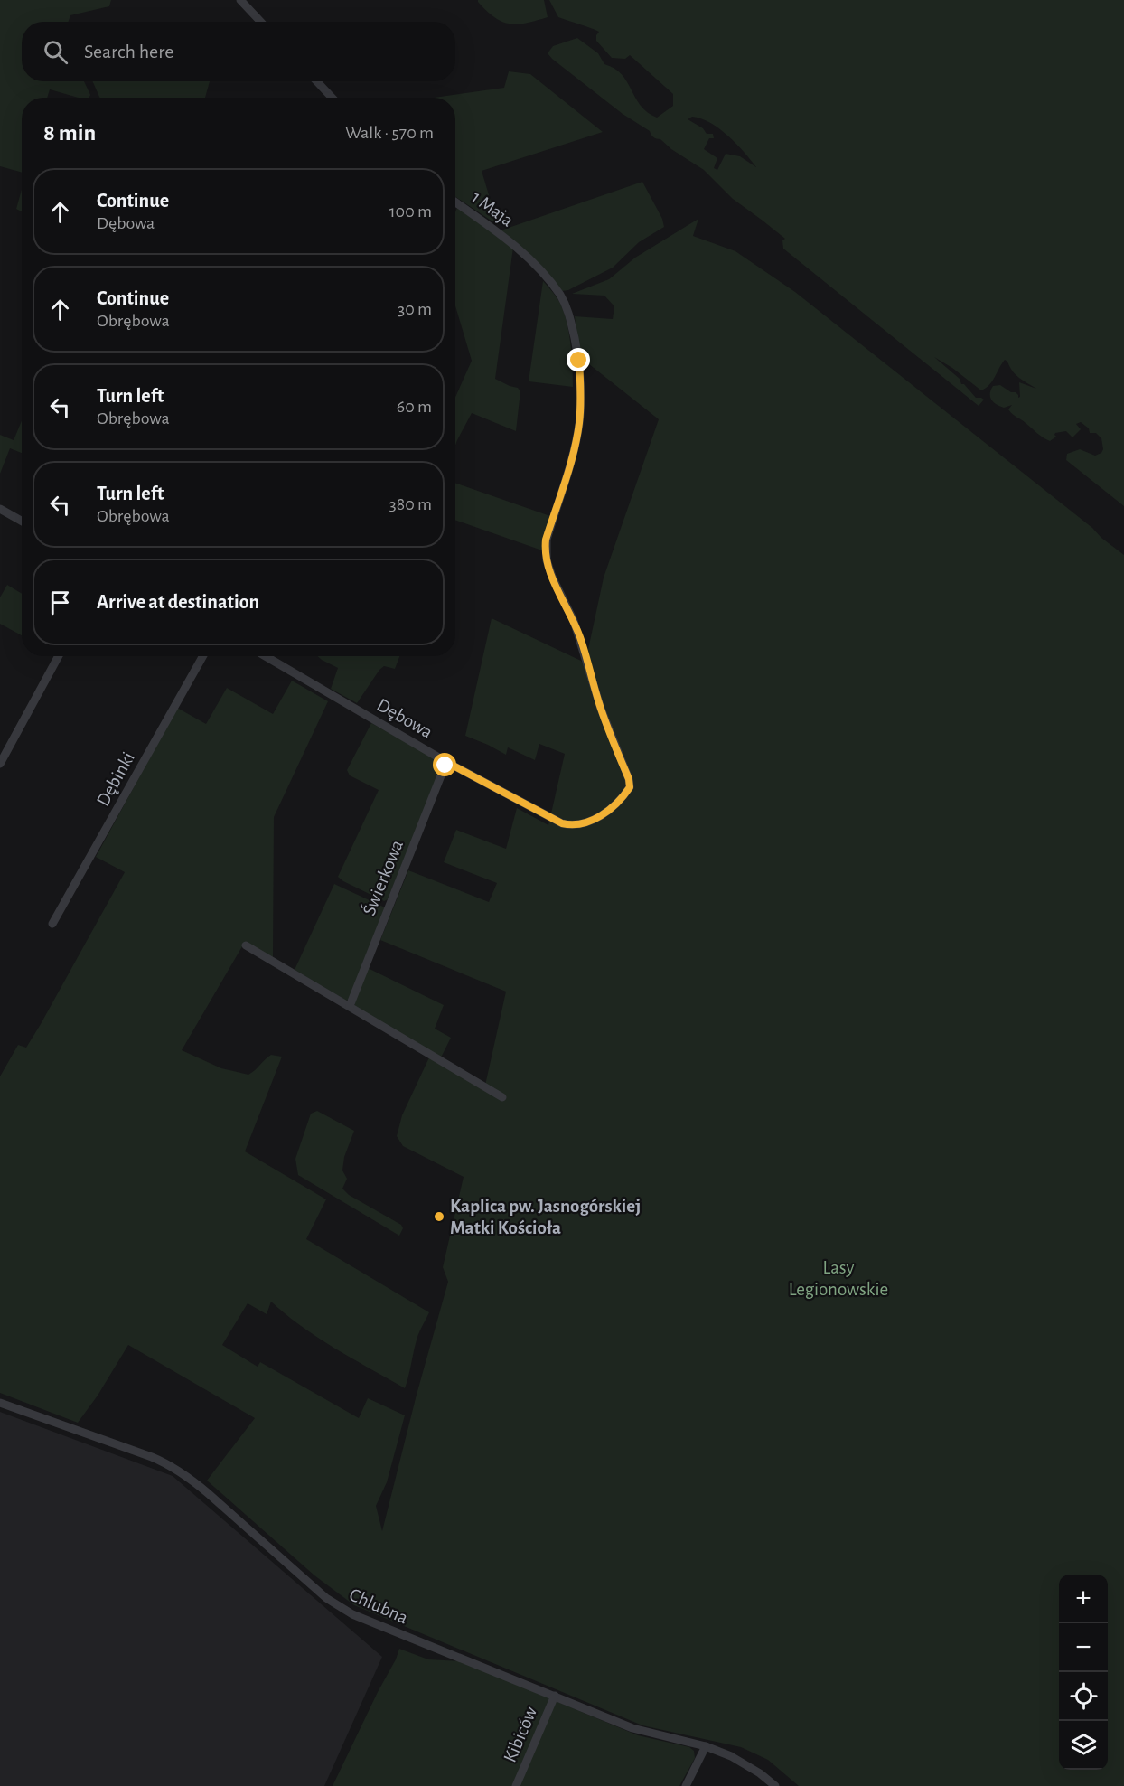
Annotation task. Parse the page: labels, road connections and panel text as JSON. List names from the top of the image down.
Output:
{
  "streets": {
    "street": [
      "1 Maja",
      "Dębowa",
      "Dębinki",
      "Świerkowa",
      "Chlubna",
      "Kibiców"
    ]
  },
  "crossings": [
    ["1 Maja", "Dębowa"],
    ["Dębowa", "Świerkowa"],
    ["Chlubna", "Kibiców"]
  ],
  "parks": ["Lasy Legionowskie"],
  "places": ["Kaplica pw. Jasnogórskiej Matki Kościoła"],
  "page": {
    "search": "Search here",
    "heading": ["8 min", "Walk · 570 m"],
    "list": [
      ["Continue", "Dębowa", "100 m"],
      ["Continue", "Obrębowa", "30 m"],
      ["Turn left", "Obrębowa", "60 m"],
      ["Turn left", "Obrębowa", "380 m"],
      "Arrive at destination"
    ],
    "map_buttons": ["+", "−"]
  }
}
